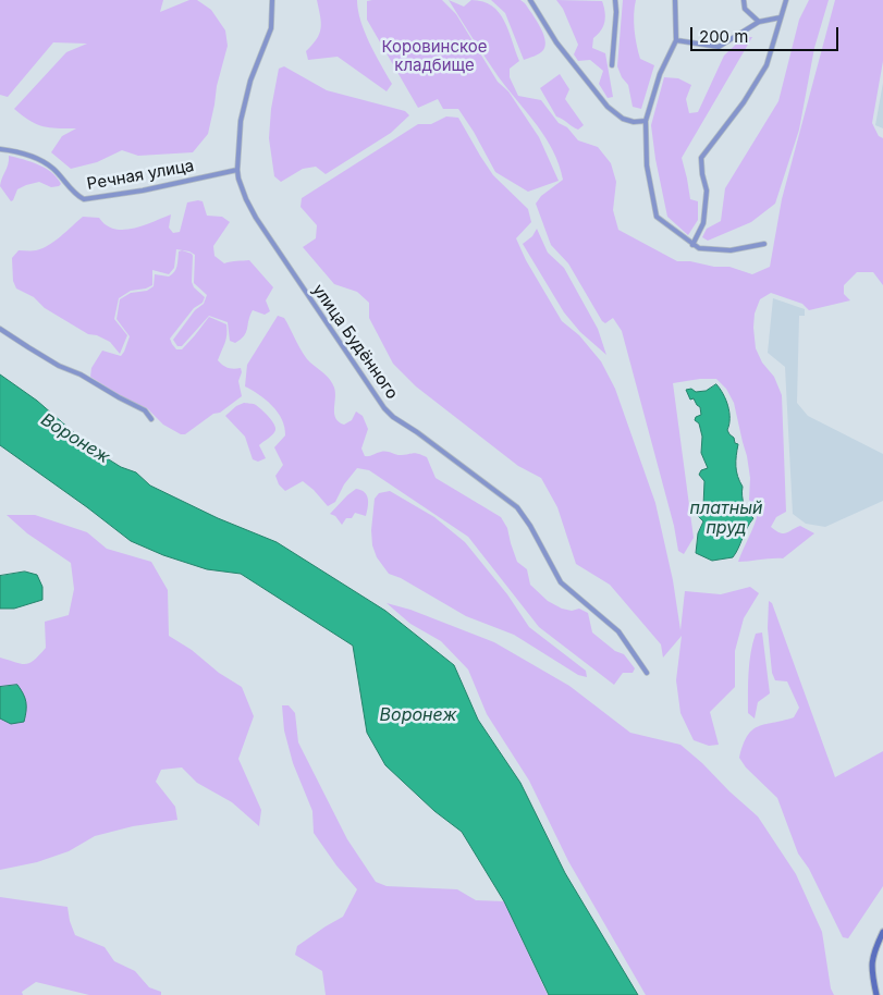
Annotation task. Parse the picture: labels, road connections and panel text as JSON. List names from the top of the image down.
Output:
{
  "streets": {
    "street": ["Речная улица", "улица Будённого"]
  },
  "crossings": [
    ["Речная улица", "улица Будённого"]
  ],
  "water": ["Воронеж", "платный пруд"],
  "parks": ["Коровинское кладбище"],
  "scale_bar": "200 m"
}
